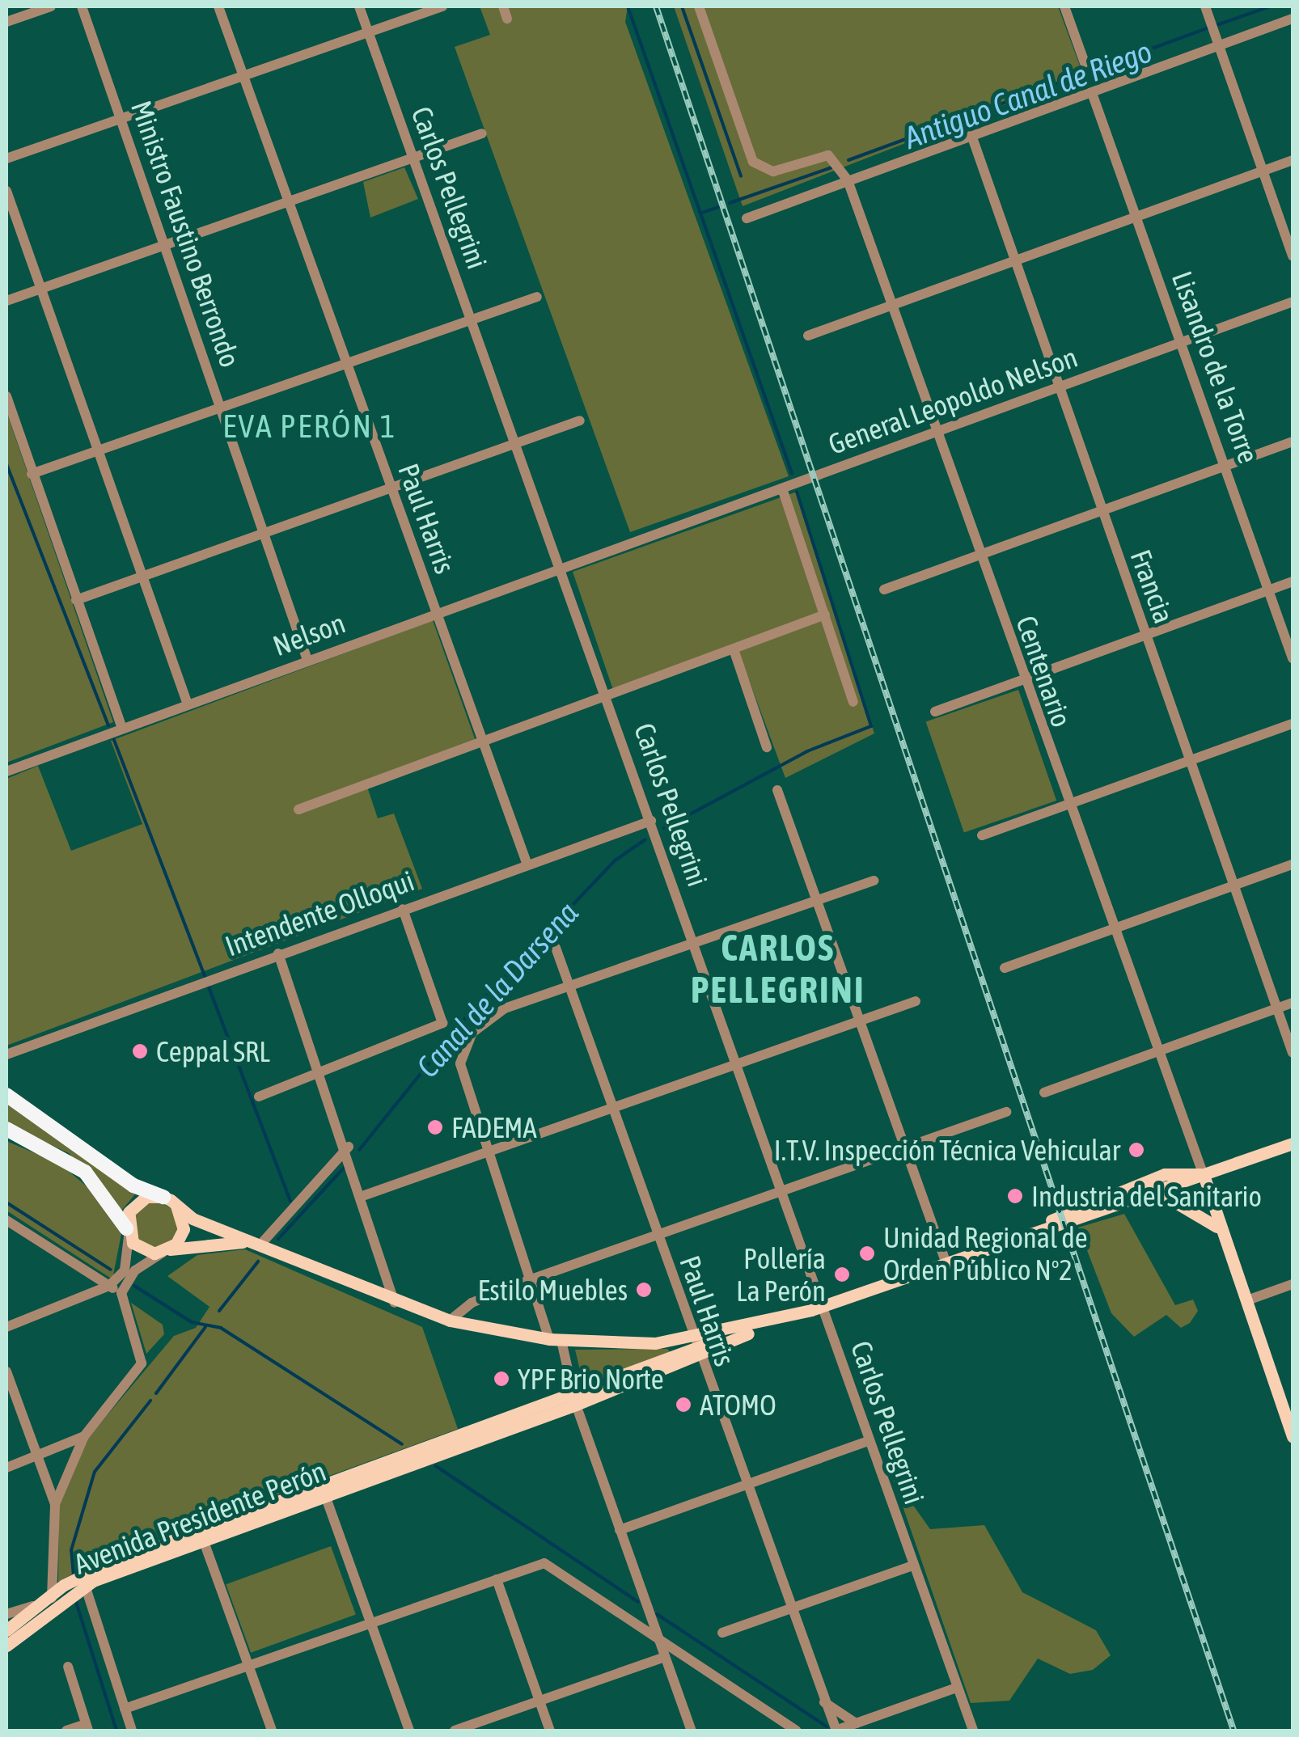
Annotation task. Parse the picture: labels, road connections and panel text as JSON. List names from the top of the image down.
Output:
{
  "streets": {
    "main road": ["Avenida Presidente Perón"],
    "street": [
      "Carlos Pellegrini",
      "Ministro Faustino Berrondo",
      "Lisandro de la Torre",
      "General Leopoldo Nelson",
      "Paul Harris",
      "Francia",
      "Nelson",
      "Centenario",
      "Intendente Olloqui"
    ]
  },
  "crossings": [
    ["Carlos Pellegrini", "Nelson"],
    ["Carlos Pellegrini", "Intendente Olloqui"],
    ["Carlos Pellegrini", "Avenida Presidente Perón"],
    ["Ministro Faustino Berrondo", "Nelson"],
    ["Lisandro de la Torre", "General Leopoldo Nelson"],
    ["General Leopoldo Nelson", "Francia"],
    ["General Leopoldo Nelson", "Nelson"],
    ["General Leopoldo Nelson", "Centenario"],
    ["Paul Harris", "Nelson"],
    ["Paul Harris", "Intendente Olloqui"],
    ["Paul Harris", "Avenida Presidente Perón"],
    ["Centenario", "Avenida Presidente Perón"]
  ],
  "districts": ["EVA PERÓN 1", "CARLOS PELLEGRINI"],
  "water": ["Antiguo Canal de Riego", "Canal de la Darsena"],
  "places": [
    "Ceppal SRL",
    "FADEMA",
    "I.T.V. Inspección Técnica Vehicular",
    "Industria del Sanitario",
    "Unidad Regional de Orden Público Nº2",
    "Pollería La Perón",
    "Estilo Muebles",
    "YPF Brio Norte",
    "ATOMO"
  ]
}
